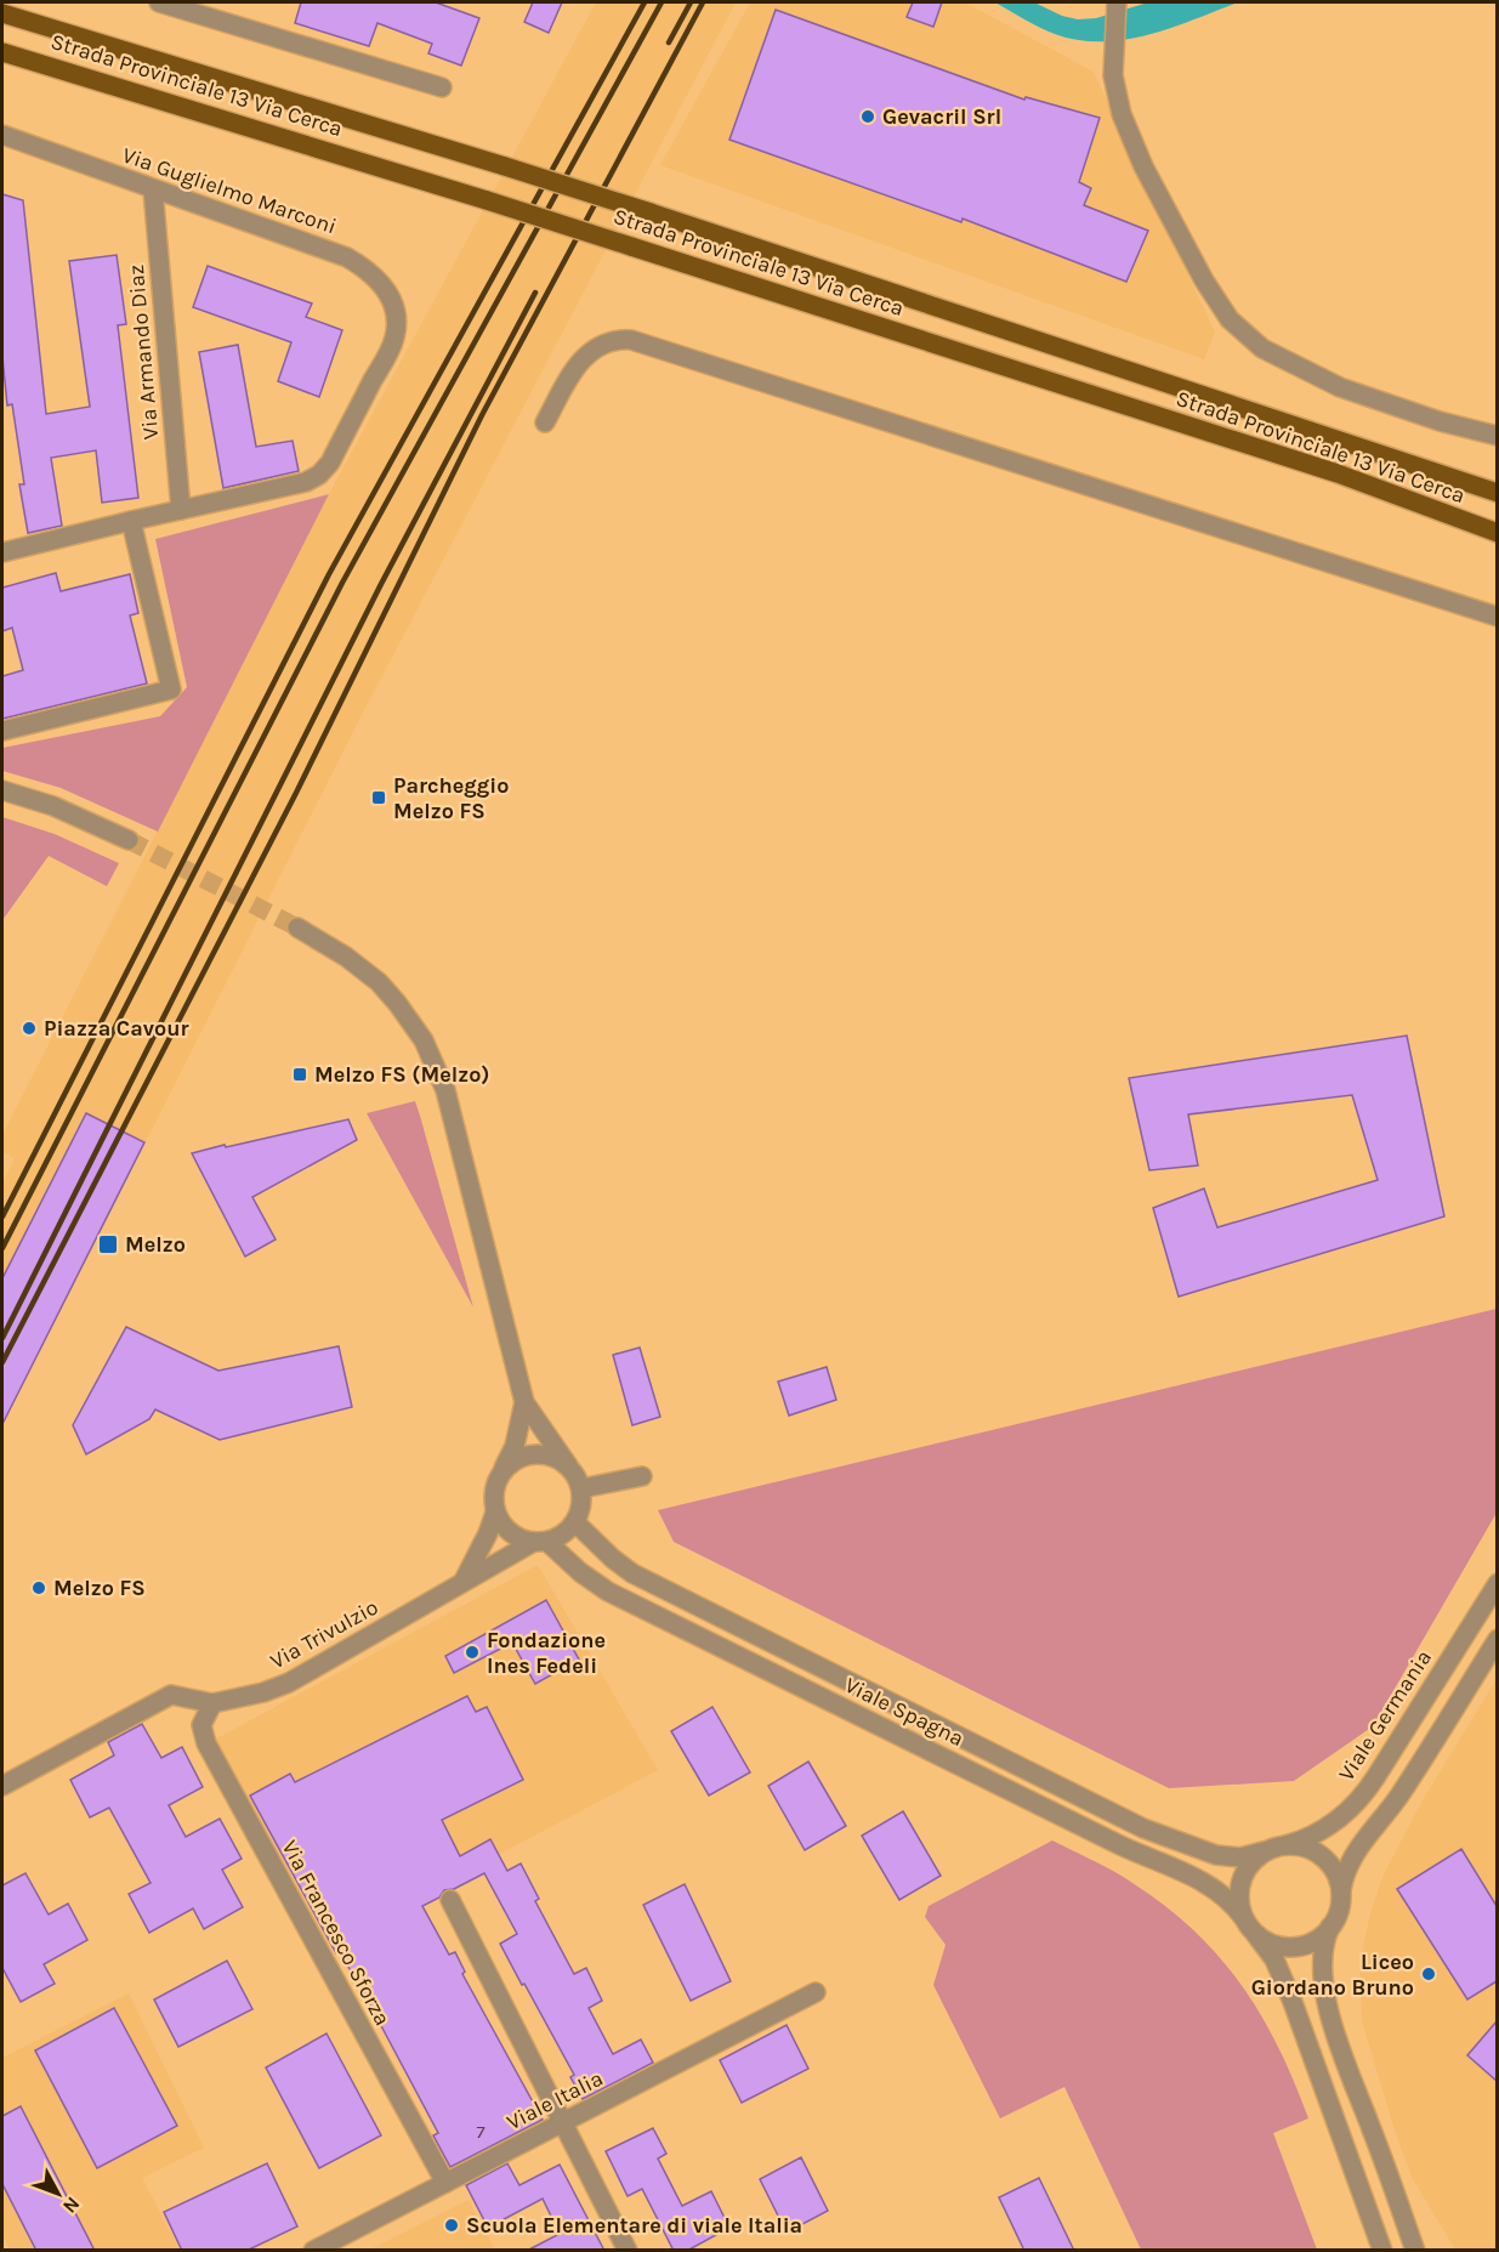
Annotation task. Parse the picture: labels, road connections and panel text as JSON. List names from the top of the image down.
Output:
{
  "streets": {
    "main road": ["Strada Provinciale 13 Via Cerca"],
    "street": [
      "Via Guglielmo Marconi",
      "Via Armando Diaz",
      "Via Trivulzio",
      "Viale Spagna",
      "Viale Germania",
      "Via Francesco Sforza",
      "Viale Italia"
    ]
  },
  "crossings": [
    ["Via Guglielmo Marconi", "Via Armando Diaz"],
    ["Via Trivulzio", "Viale Spagna"],
    ["Via Trivulzio", "Via Francesco Sforza"],
    ["Viale Spagna", "Viale Germania"],
    ["Via Francesco Sforza", "Viale Italia"]
  ],
  "places": {
    "other": [
      "Gevacril Srl",
      "Piazza Cavour",
      "Melzo FS",
      "Fondazione Ines Fedeli",
      "Liceo Giordano Bruno",
      "Scuola Elementare di viale Italia"
    ],
    "transit": ["Parcheggio Melzo FS", "Melzo FS (Melzo)", "Melzo"]
  },
  "house_numbers": ["7"],
  "north": "bottom right"
}
